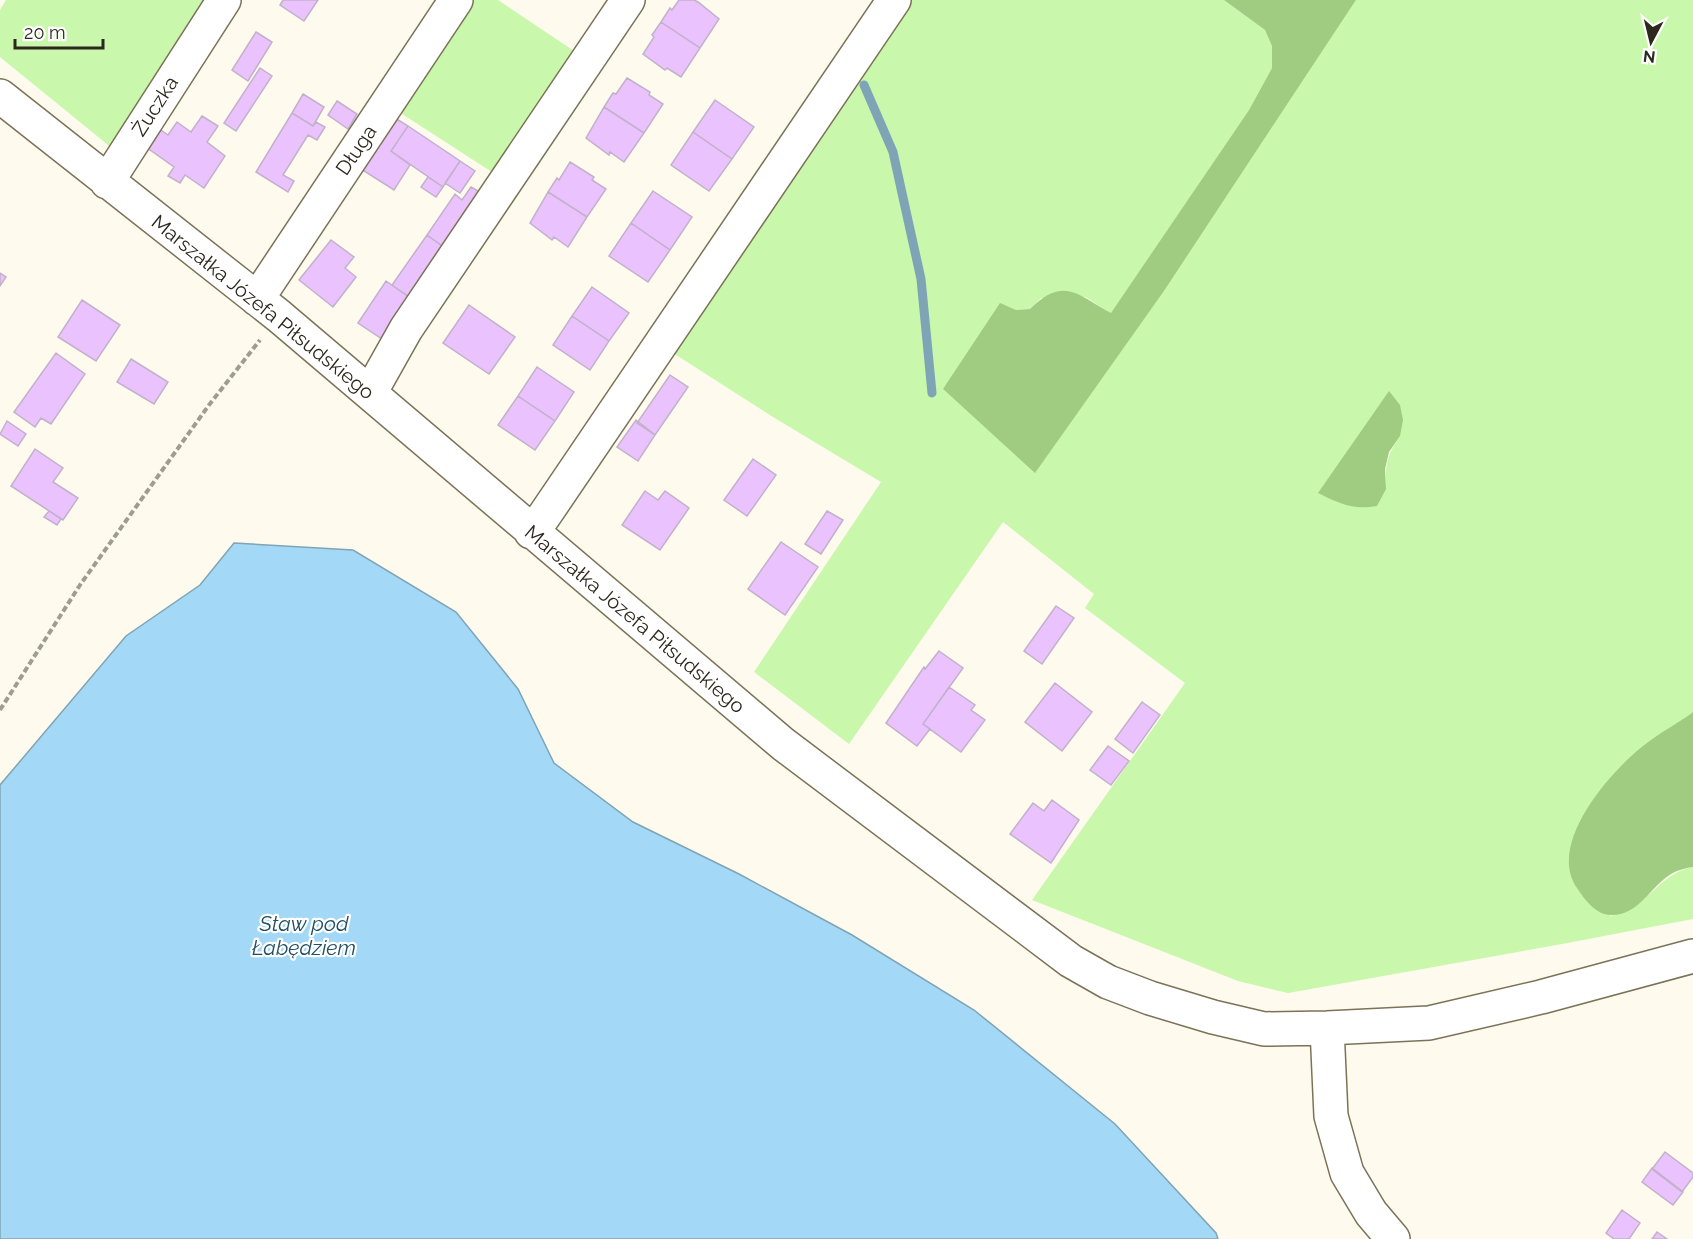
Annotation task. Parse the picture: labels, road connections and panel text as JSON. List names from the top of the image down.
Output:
{
  "streets": {
    "street": ["Żuczka", "Długa", "Marszałka Józefa Piłsudskiego"]
  },
  "crossings": [
    ["Żuczka", "Marszałka Józefa Piłsudskiego"],
    ["Długa", "Marszałka Józefa Piłsudskiego"]
  ],
  "water": ["Staw pod Łabędziem"],
  "scale_bar": "20 m",
  "north": "bottom"
}
